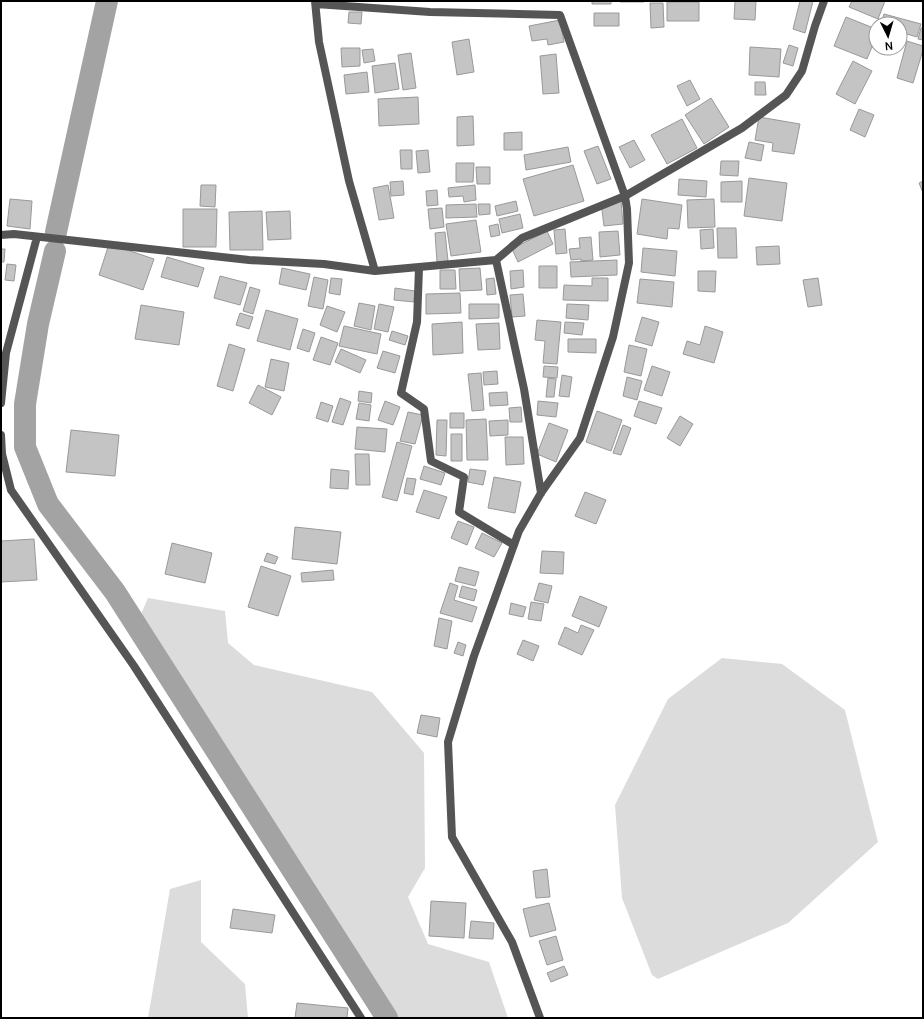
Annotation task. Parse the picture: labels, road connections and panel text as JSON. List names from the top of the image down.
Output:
{
  "north": "bottom"
}
